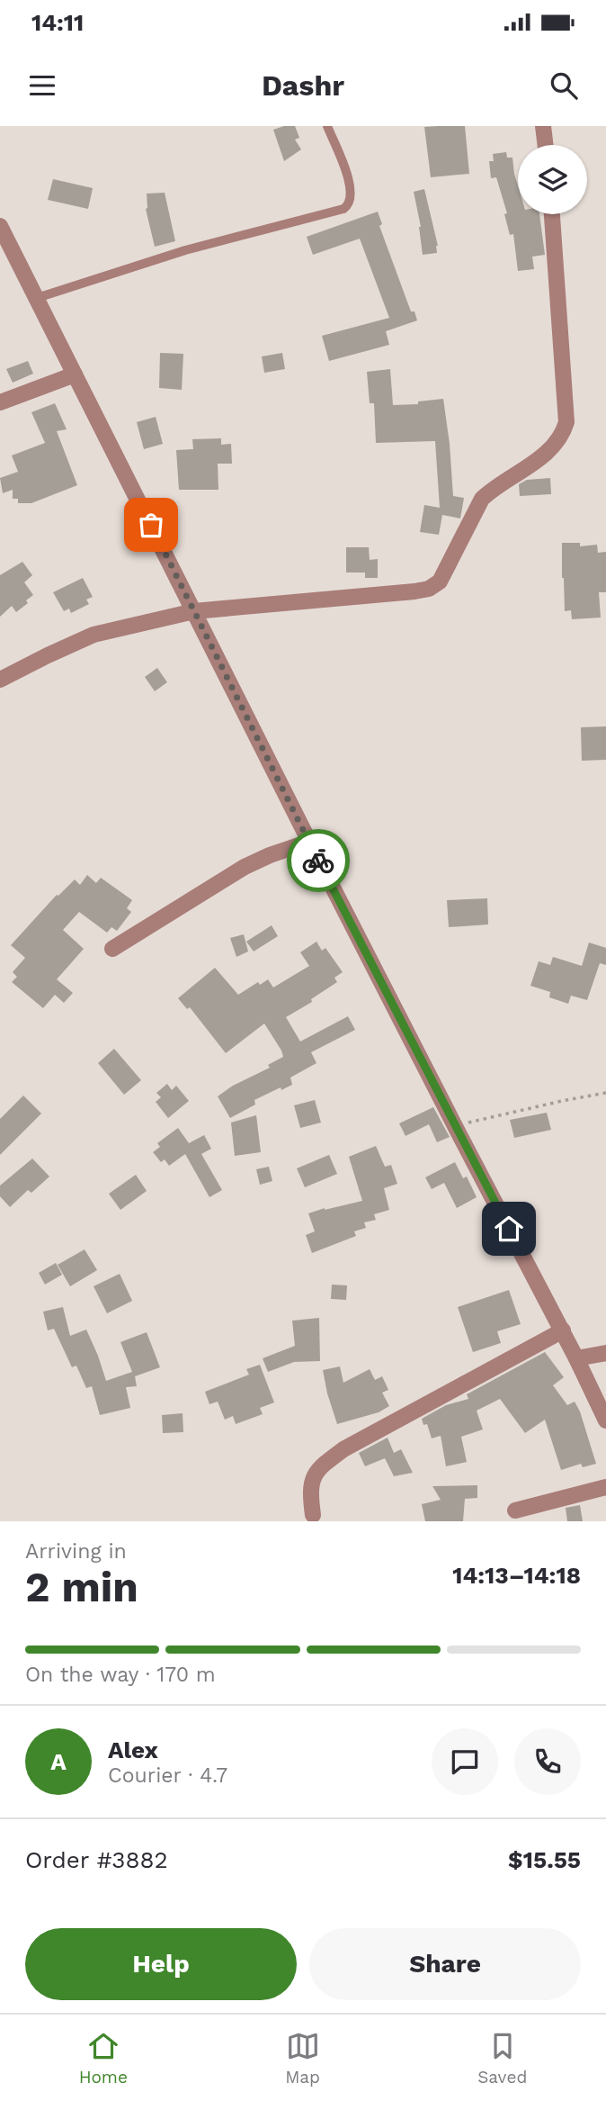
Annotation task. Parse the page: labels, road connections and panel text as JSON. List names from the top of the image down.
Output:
{
  "page": {
    "status": "14:11",
    "header": "Dashr",
    "heading": ["2 min", "Arriving in", "14:13–14:18"],
    "panel": [
      "Alex",
      "Courier · 4.7",
      "Order #3882",
      "$15.55"
    ],
    "bar": "On the way · 170 m",
    "round": "A",
    "buttons": ["Help", "Share"],
    "tabs": ["Home", "Map", "Saved"]
  }
}
